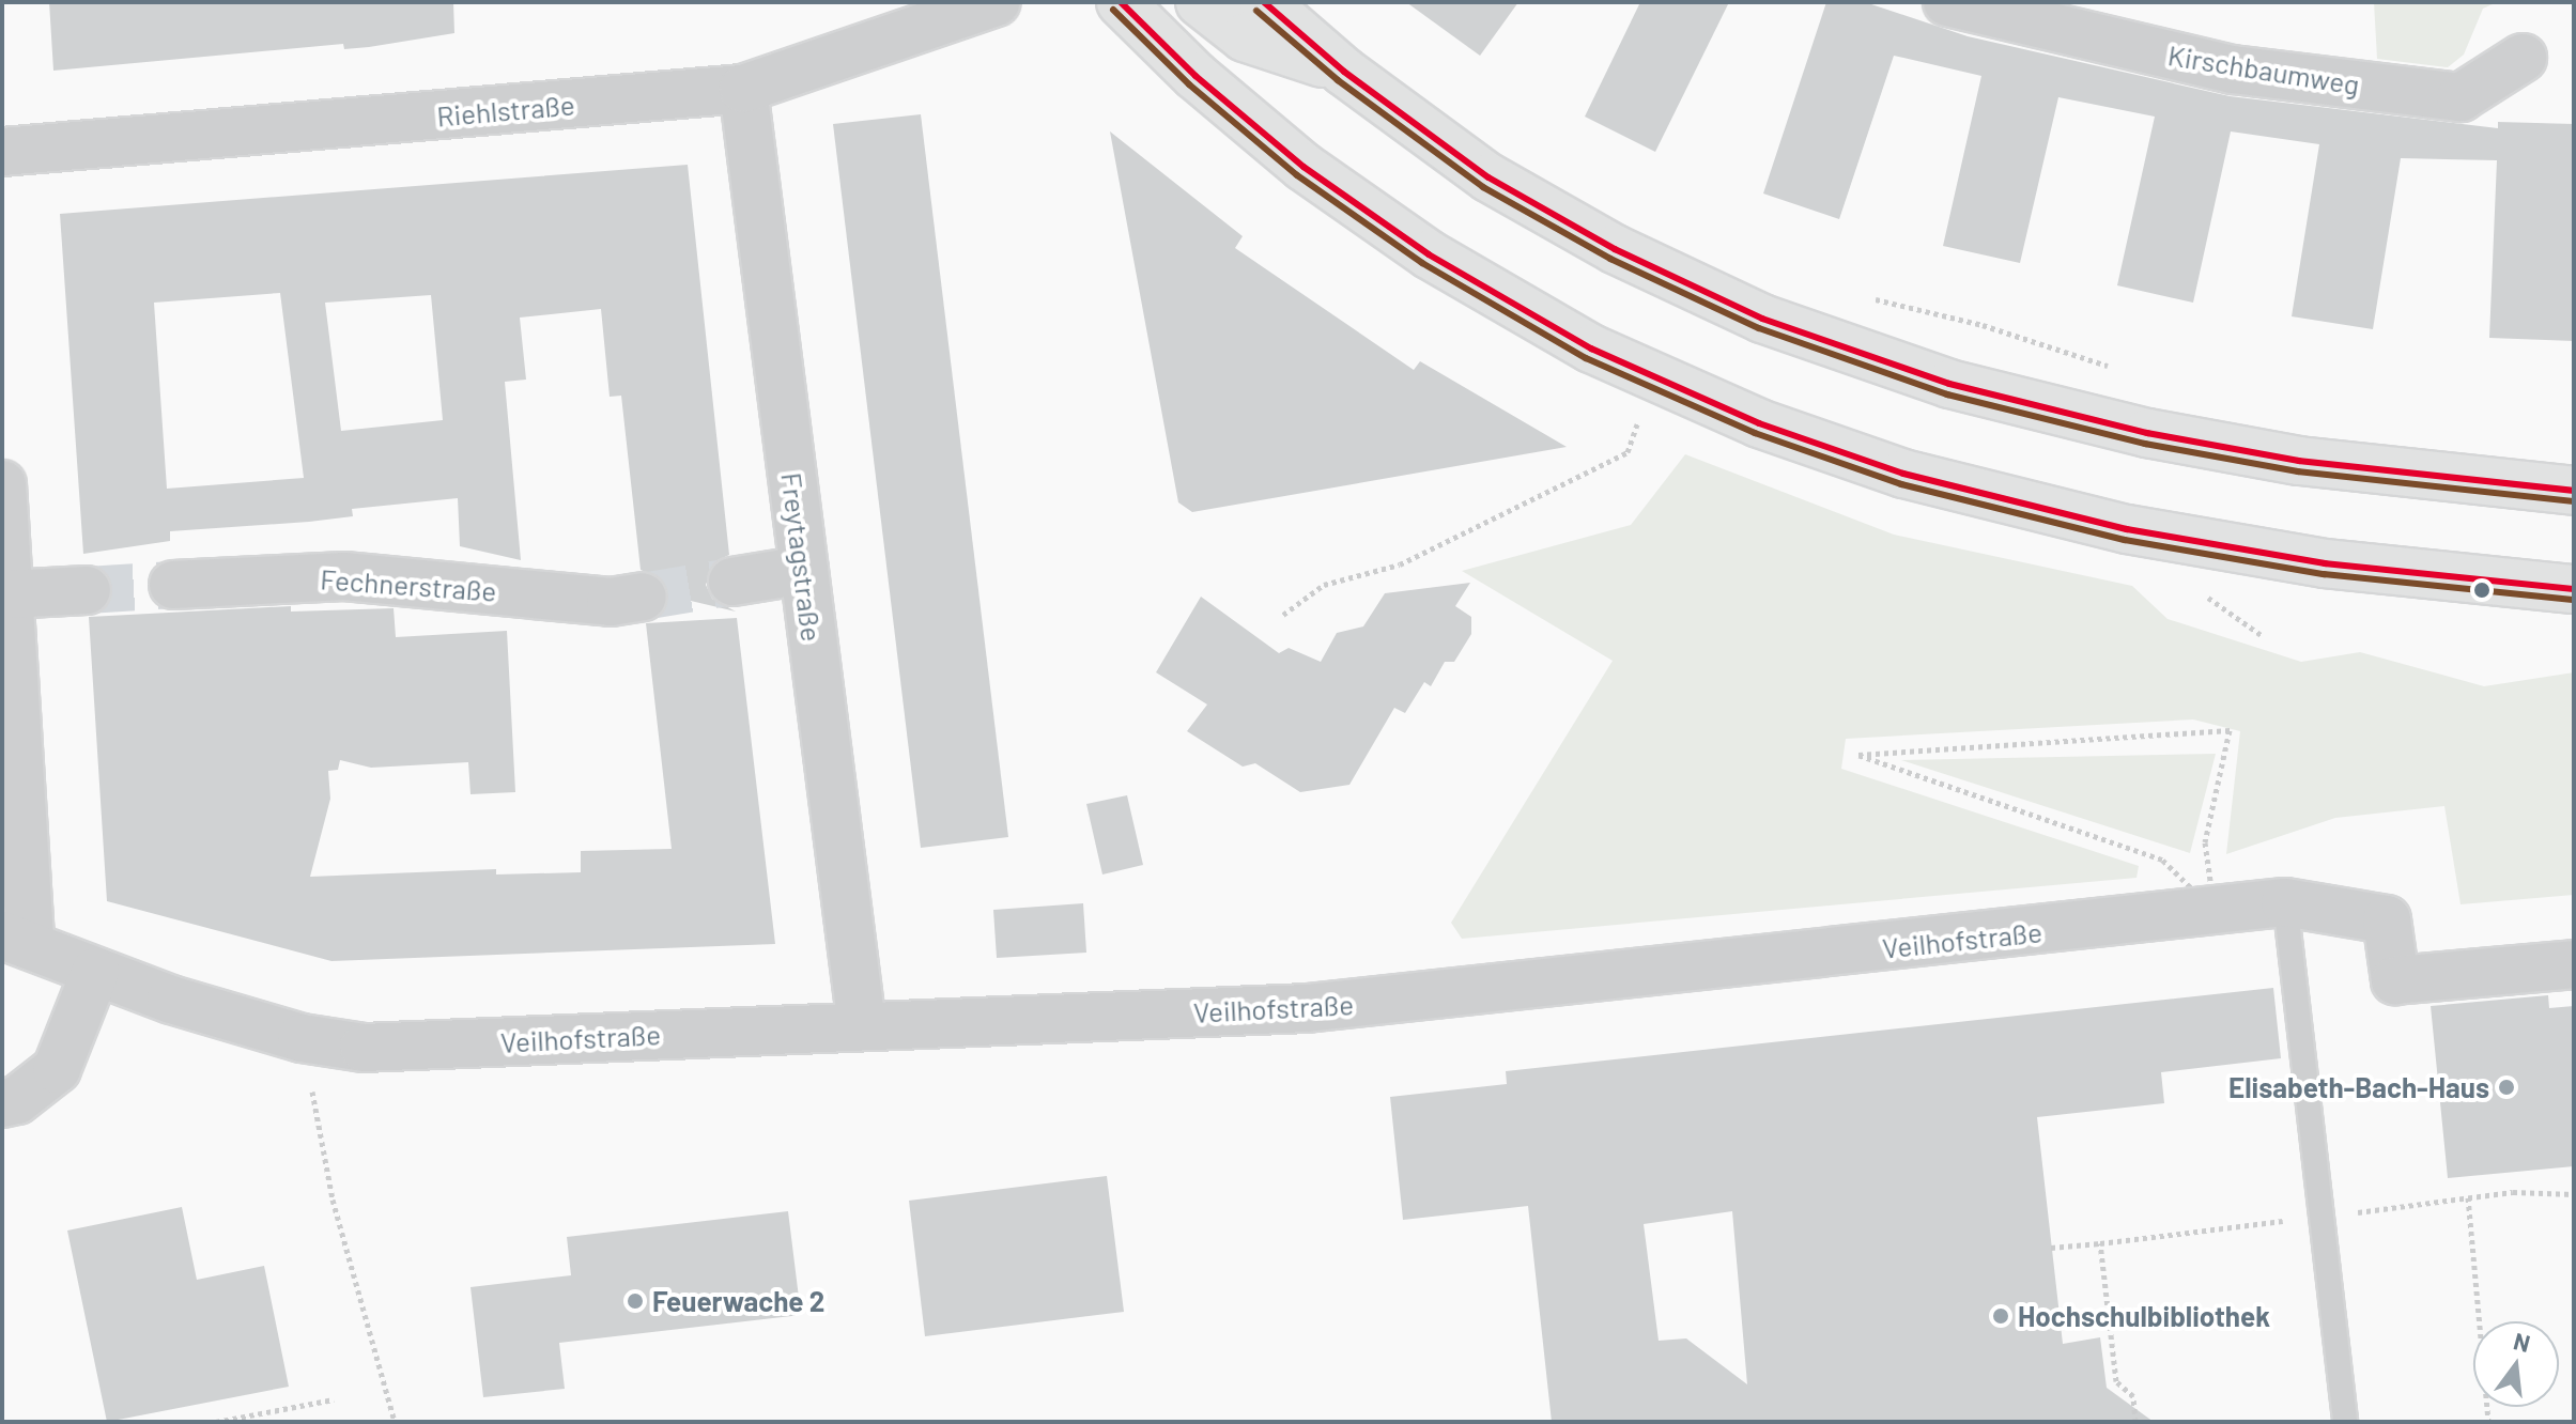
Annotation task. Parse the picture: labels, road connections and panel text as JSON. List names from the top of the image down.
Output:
{
  "streets": {
    "street": [
      "Kirschbaumweg",
      "Riehlstraße",
      "Freytagstraße",
      "Fechnerstraße",
      "Veilhofstraße"
    ]
  },
  "crossings": [
    ["Riehlstraße", "Freytagstraße"],
    ["Freytagstraße", "Veilhofstraße"]
  ],
  "places": ["Elisabeth-Bach-Haus", "Feuerwache 2", "Hochschulbibliothek"],
  "north": "top"
}
